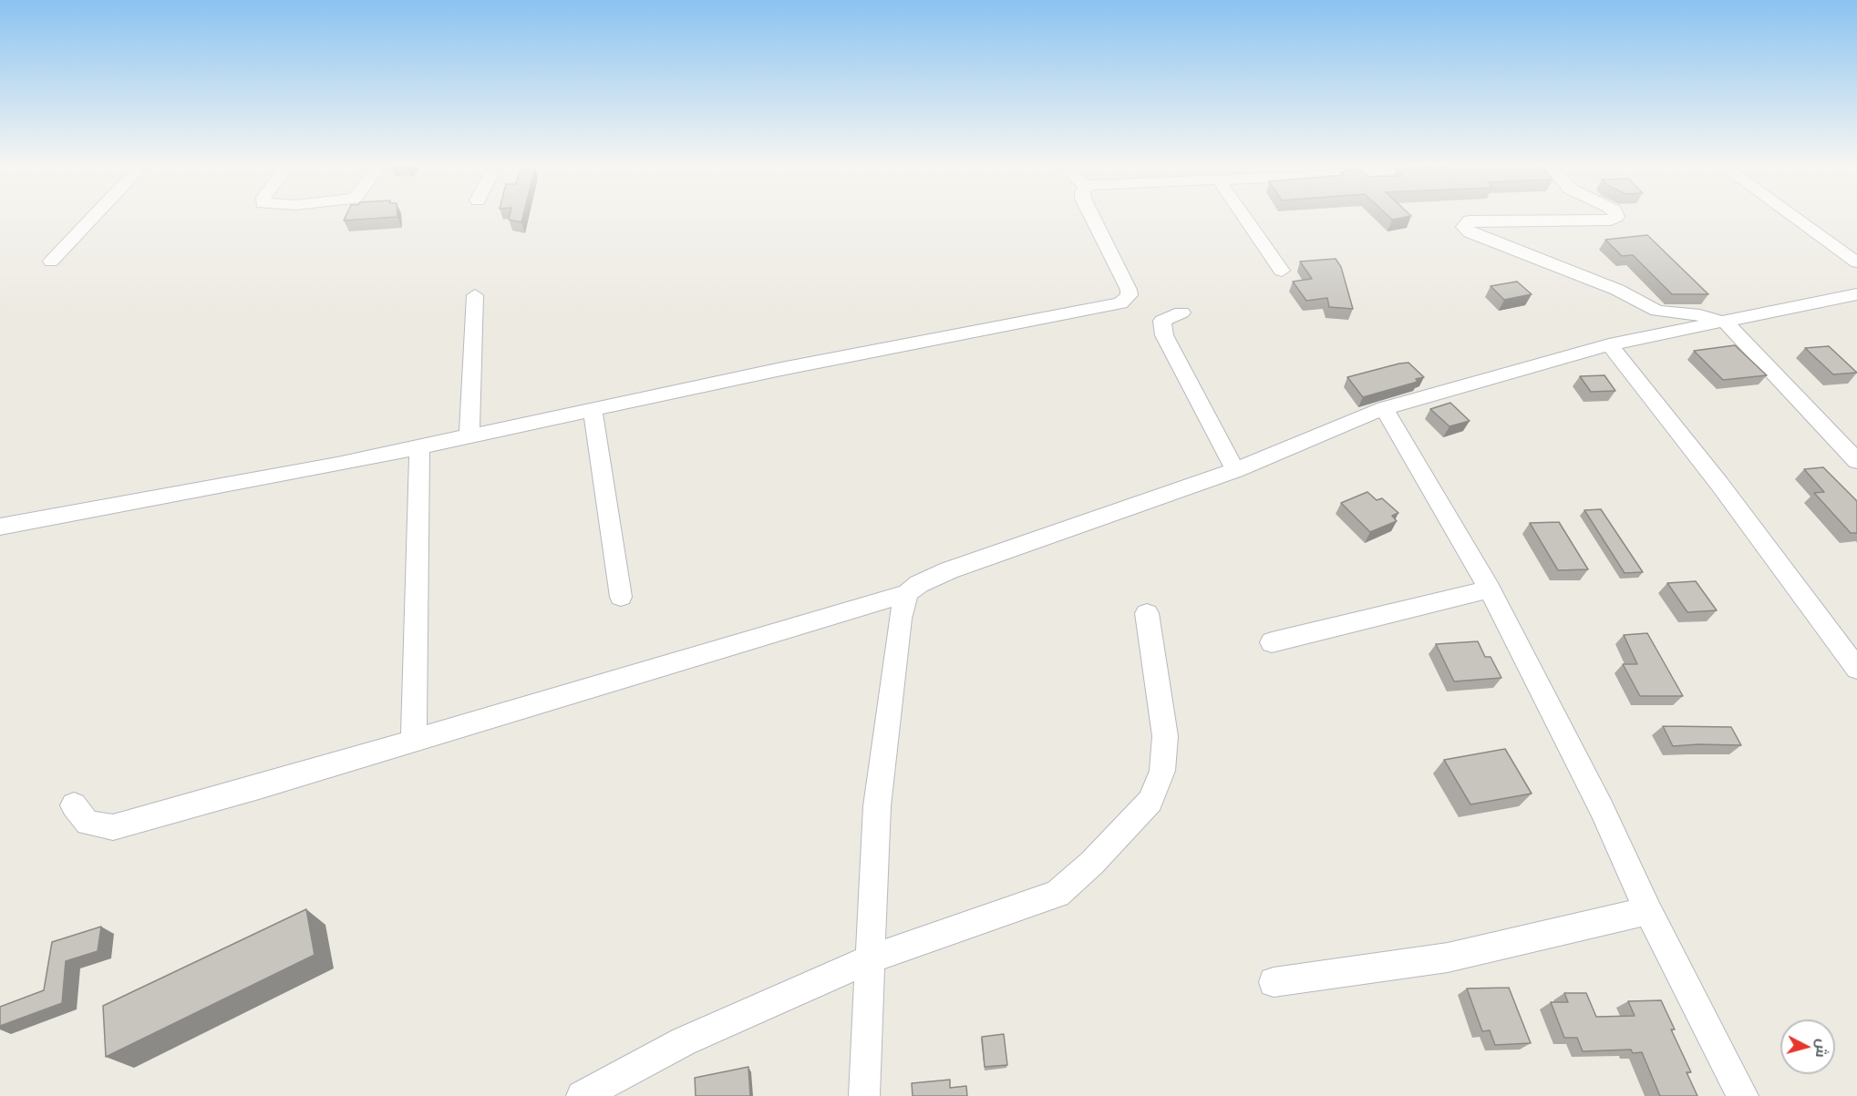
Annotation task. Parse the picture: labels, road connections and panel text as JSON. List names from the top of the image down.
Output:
{
  "north": "right"
}
